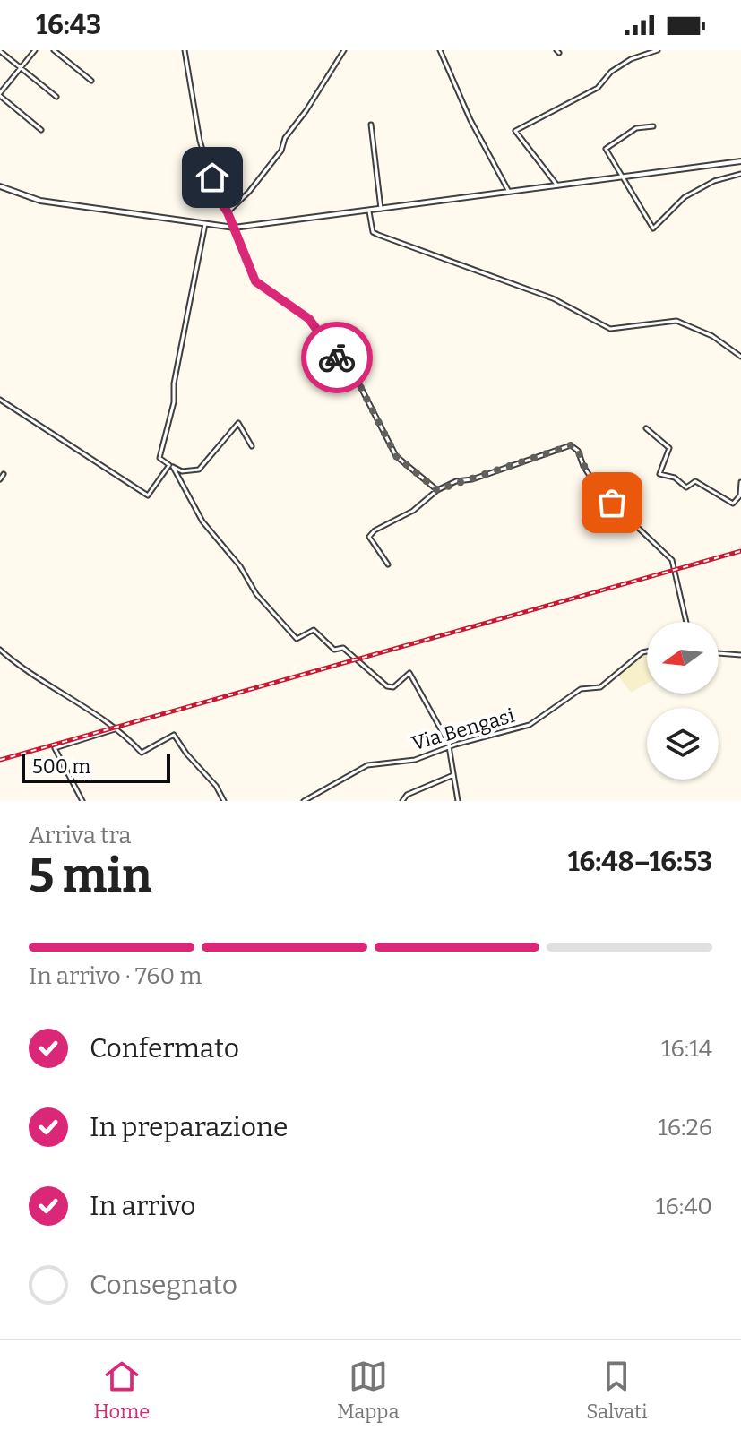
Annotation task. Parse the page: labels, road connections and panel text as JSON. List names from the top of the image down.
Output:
{
  "streets": {
    "street": ["Via Bengasi"]
  },
  "scale_bar": "500 m",
  "north": "left",
  "page": {
    "status": "16:43",
    "scale": "500 m",
    "heading": ["5 min", "Arriva tra", "16:48–16:53"],
    "bar": "In arrivo · 760 m",
    "list": [
      ["Confermato", "16:14"],
      ["In preparazione", "16:26"],
      ["In arrivo", "16:40"],
      "Consegnato"
    ],
    "tabs": ["Home", "Mappa", "Salvati"]
  }
}
